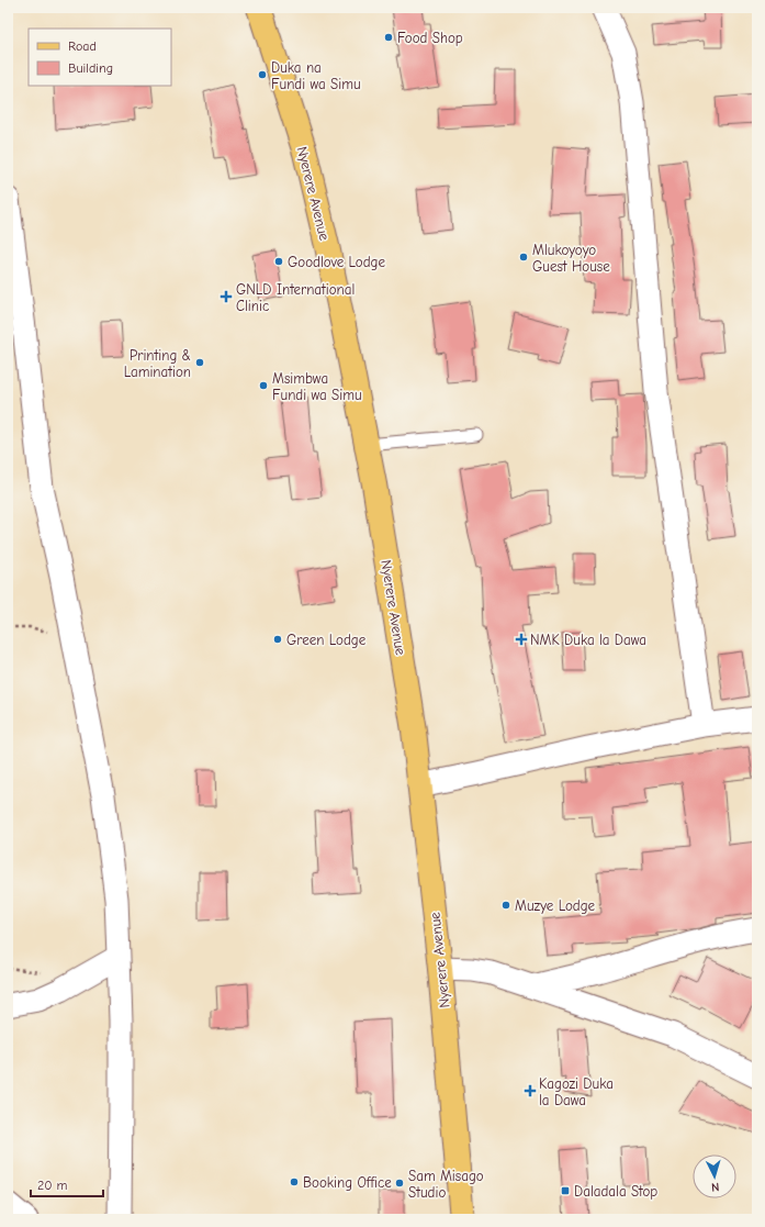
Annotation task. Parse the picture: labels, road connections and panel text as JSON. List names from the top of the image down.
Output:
{
  "streets": {
    "main road": ["Nyerere Avenue"]
  },
  "places": {
    "other": [
      "Food Shop",
      "Duka na Fundi wa Simu",
      "Mlukoyoyo Guest House",
      "Goodlove Lodge",
      "Printing & Lamination",
      "Msimbwa Fundi wa Simu",
      "Green Lodge",
      "Muzye Lodge",
      "Booking Office",
      "Sam Misago Studio"
    ],
    "health": ["GNLD International Clinic", "NMK Duka la Dawa", "Kagozi Duka la Dawa"],
    "transit": ["Daladala Stop"]
  },
  "legend": ["Road", "Building"],
  "scale_bar": "20 m",
  "north": "bottom"
}
